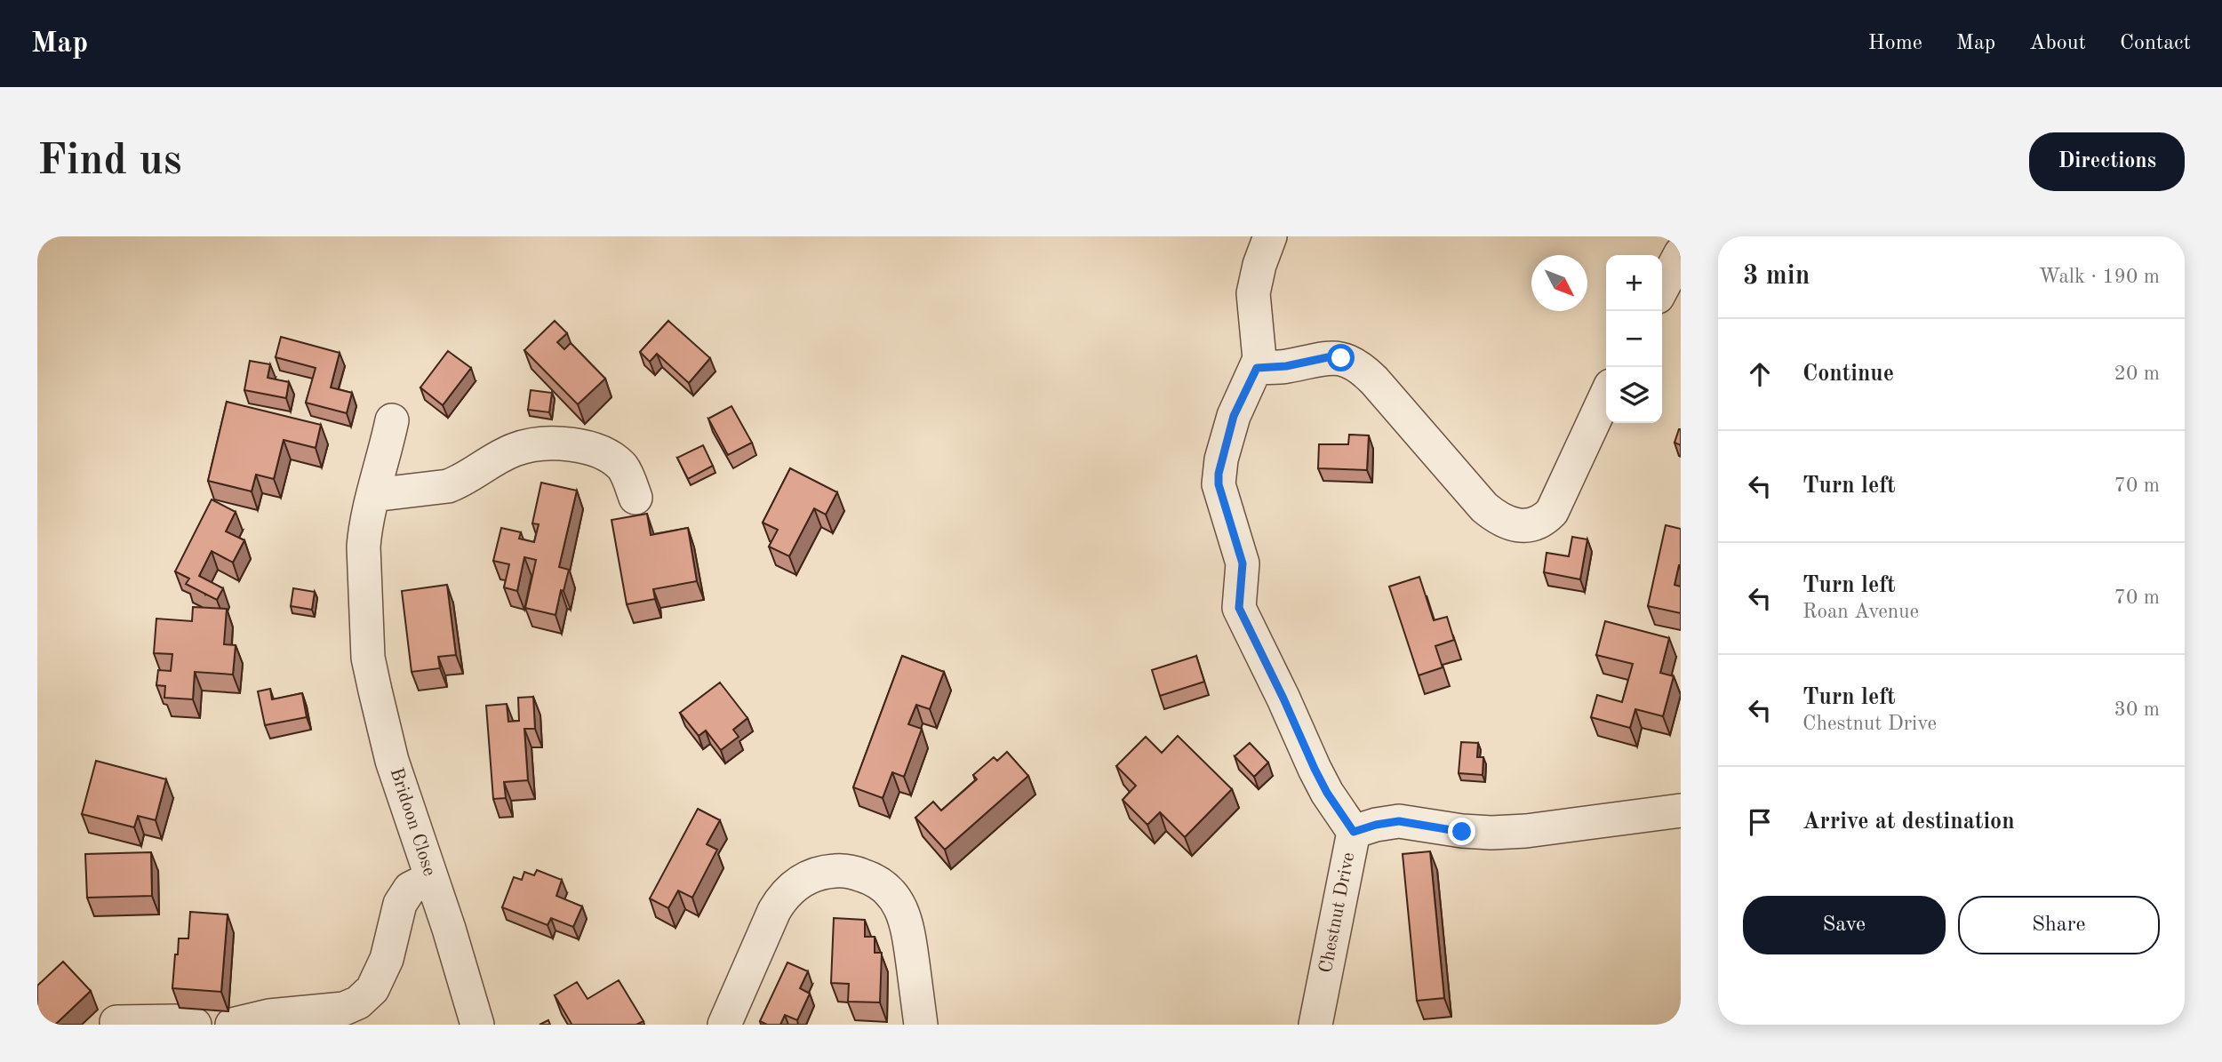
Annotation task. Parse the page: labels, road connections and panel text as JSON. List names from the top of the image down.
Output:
{
  "streets": {
    "street": ["Bridoon Close", "Chestnut Drive"]
  },
  "north": "bottom right",
  "page": {
    "header": "Map",
    "nav": [
      "Home",
      "Map",
      "About",
      "Contact"
    ],
    "buttons": [
      "Directions",
      ["Save", "Share"]
    ],
    "title": "Find us",
    "heading": ["3 min", "Walk · 190 m"],
    "map_buttons": ["+", "−"],
    "list": [
      ["Continue", "20 m"],
      ["Turn left", "70 m"],
      ["Turn left", "Roan Avenue", "70 m"],
      ["Turn left", "Chestnut Drive", "30 m"],
      "Arrive at destination"
    ]
  }
}
